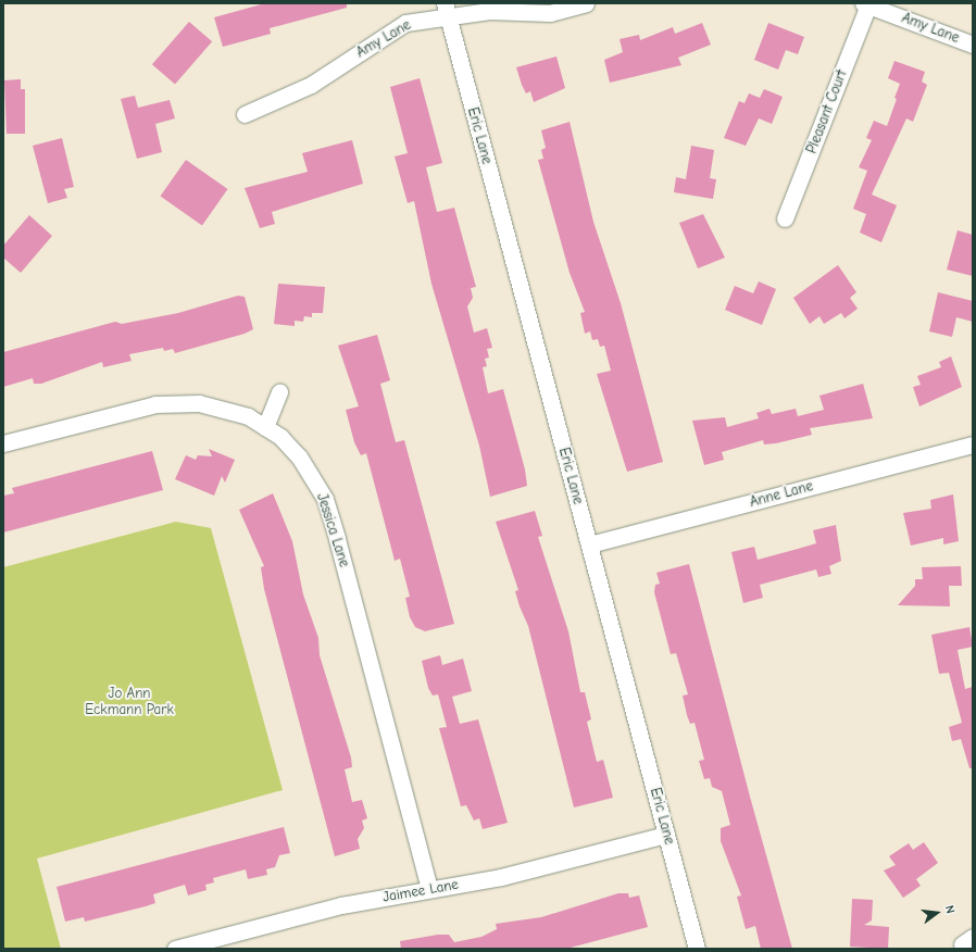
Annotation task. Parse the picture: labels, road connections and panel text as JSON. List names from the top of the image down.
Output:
{
  "streets": {
    "street": [
      "Amy Lane",
      "Pleasant Court",
      "Eric Lane",
      "Anne Lane",
      "Jessica Lane",
      "Jaimee Lane"
    ]
  },
  "crossings": [
    ["Amy Lane", "Pleasant Court"],
    ["Amy Lane", "Eric Lane"],
    ["Eric Lane", "Anne Lane"],
    ["Eric Lane", "Jaimee Lane"],
    ["Jessica Lane", "Jaimee Lane"]
  ],
  "parks": ["Jo Ann Eckmann Park"],
  "north": "right"
}
